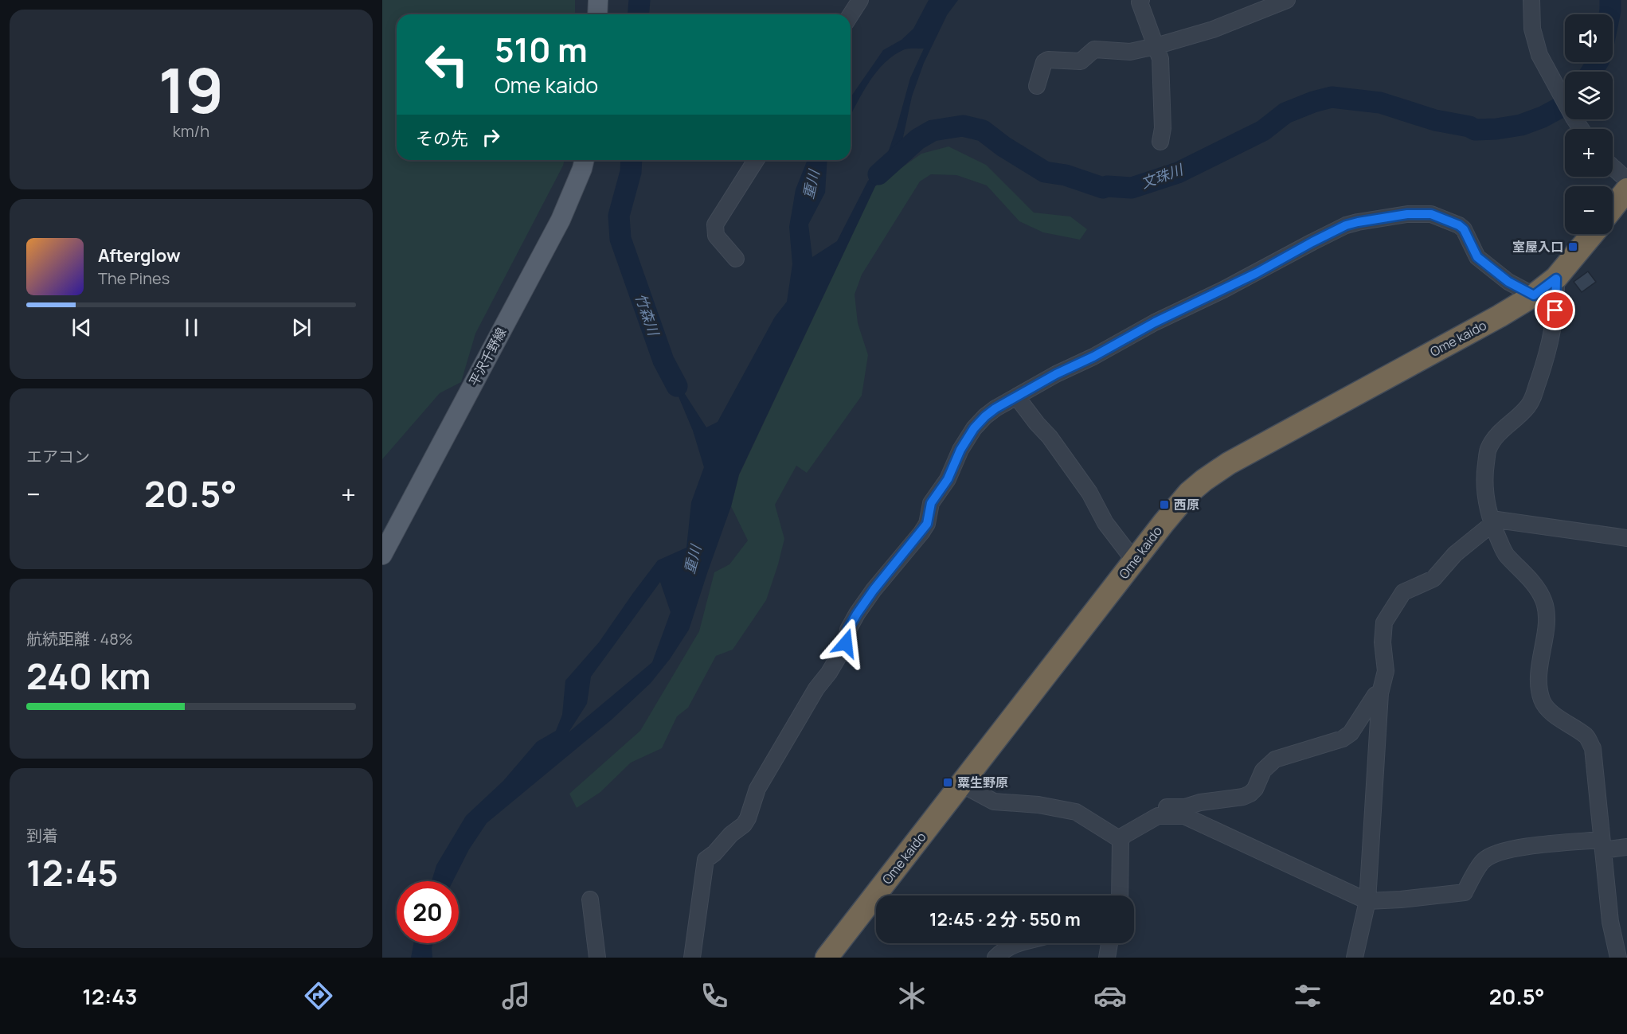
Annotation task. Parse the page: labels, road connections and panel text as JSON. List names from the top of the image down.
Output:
{
  "streets": {
    "highway": ["Ome kaido"],
    "main road": ["平沢千野線"]
  },
  "water": ["文珠川", "重川", "竹森川"],
  "places": {
    "transit": ["室屋入口", "西原", "粟生野原"]
  },
  "page": {
    "tile": [
      ["19", "km/h"],
      "エアコン",
      ["航続距離 · 48%", "240 km"],
      ["到着", "12:45"]
    ],
    "map_buttons": ["+", "−"],
    "turn": ["510 m", "Ome kaido"],
    "then": "その先",
    "song": ["Afterglow", "The Pines"],
    "heat": ["−", "20.5°", "+"],
    "limit": "20",
    "trip": "12:45 · 2 分 · 550 m",
    "tabs": ["12:43", "20.5°"]
  }
}
